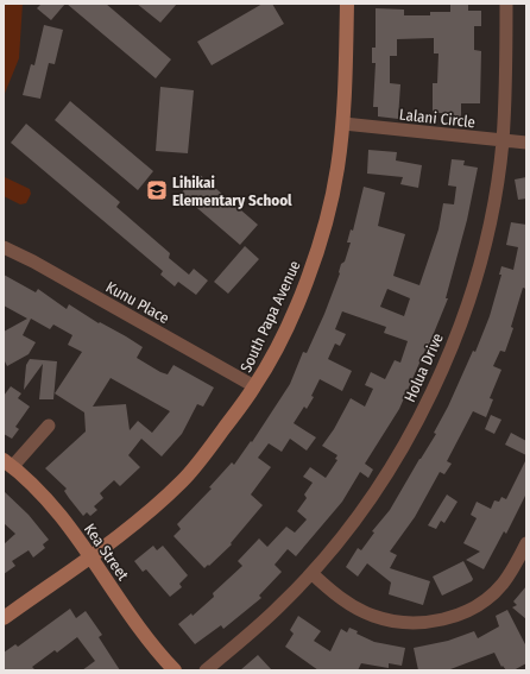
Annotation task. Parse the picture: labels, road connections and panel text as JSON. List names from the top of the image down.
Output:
{
  "streets": {
    "street": [
      "Lalani Circle",
      "Kunu Place",
      "South Papa Avenue",
      "Holua Drive",
      "Kea Street"
    ]
  },
  "crossings": [
    ["Lalani Circle", "South Papa Avenue"],
    ["Lalani Circle", "Holua Drive"],
    ["Kunu Place", "South Papa Avenue"],
    ["South Papa Avenue", "Kea Street"]
  ],
  "places": {
    "school or university": ["Lihikai Elementary School"]
  }
}
